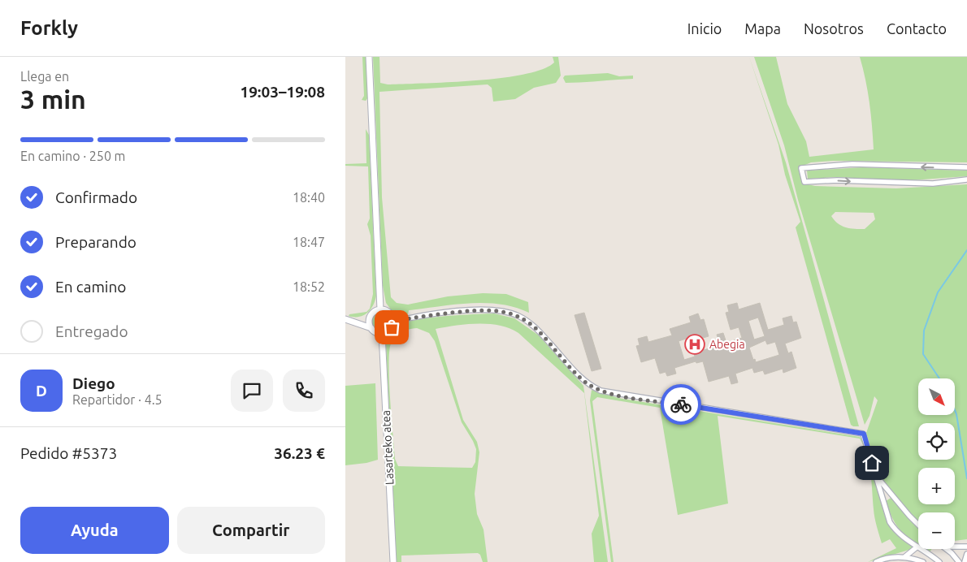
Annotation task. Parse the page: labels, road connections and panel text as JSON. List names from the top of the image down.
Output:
{
  "streets": {
    "street": ["Lasarteko atea"]
  },
  "places": {
    "hospital": ["Abegia"]
  },
  "north": "bottom right",
  "page": {
    "header": "Forkly",
    "nav": [
      "Inicio",
      "Mapa",
      "Nosotros",
      "Contacto"
    ],
    "heading": ["3 min", "Llega en", "19:03–19:08"],
    "panel": [
      "Diego",
      "Repartidor · 4.5",
      "Pedido #5373",
      "36.23 €"
    ],
    "bar": "En camino · 250 m",
    "list": [
      ["Confirmado", "18:40"],
      ["Preparando", "18:47"],
      ["En camino", "18:52"],
      "Entregado"
    ],
    "round": "D",
    "map_buttons": ["+", "−"],
    "buttons": ["Ayuda", "Compartir"]
  }
}
